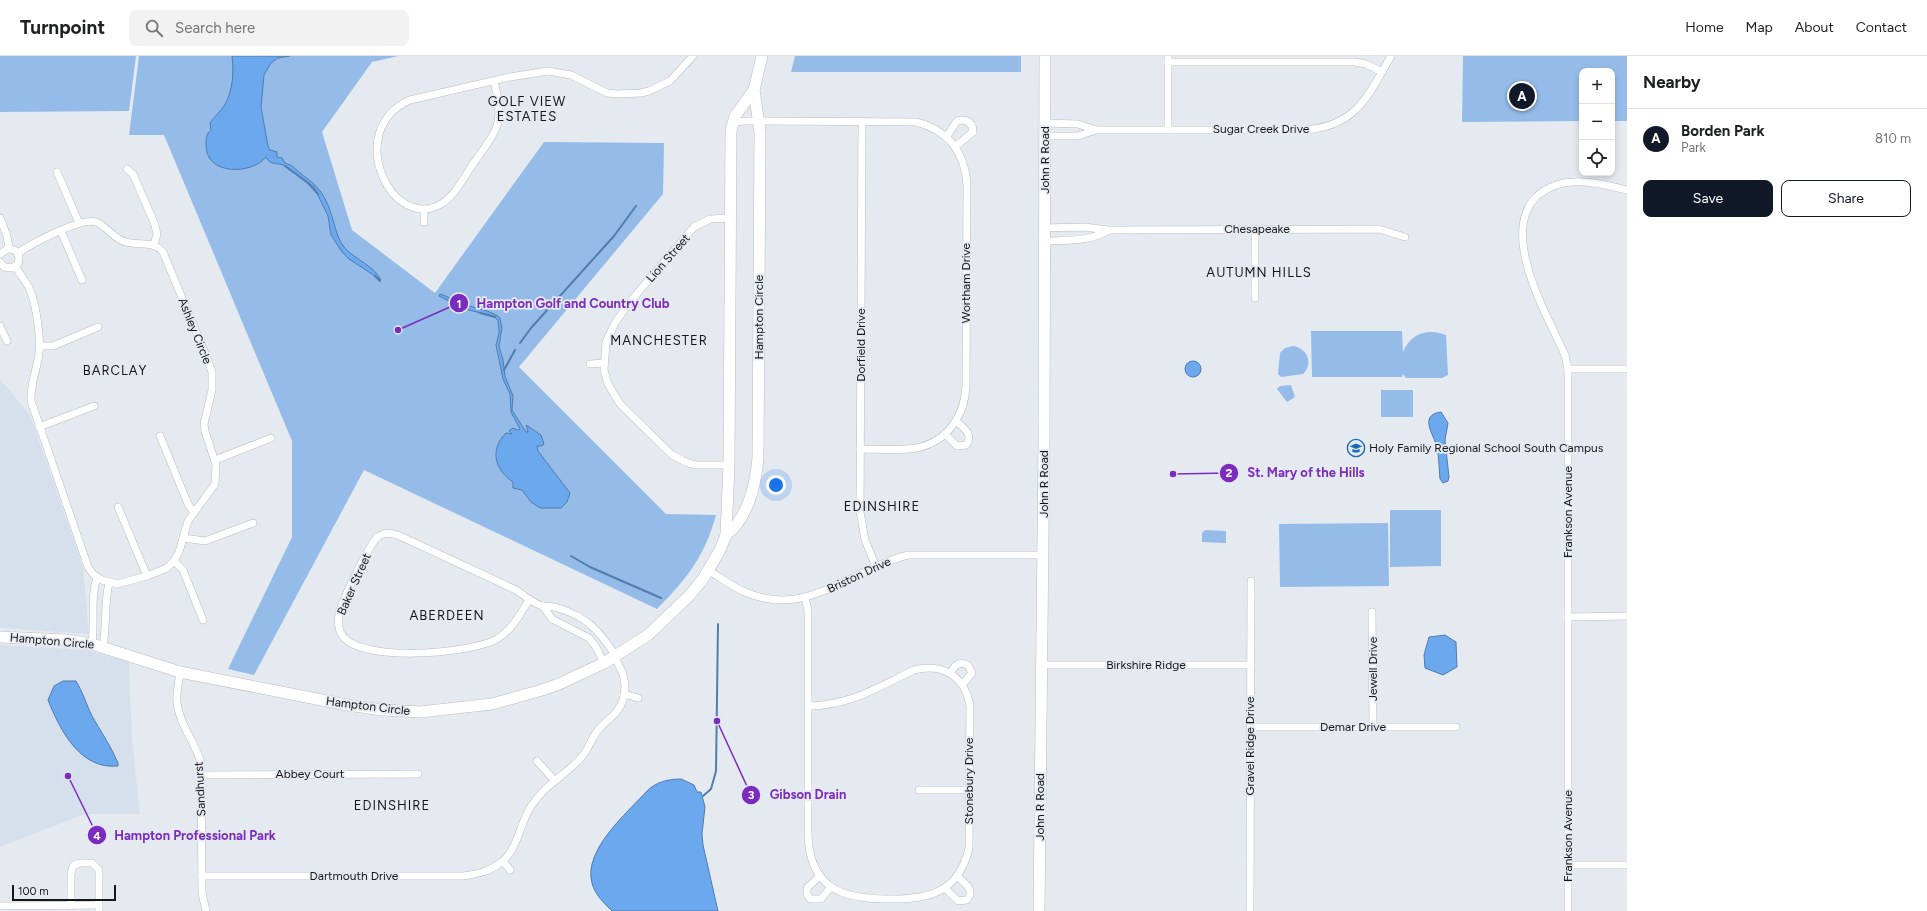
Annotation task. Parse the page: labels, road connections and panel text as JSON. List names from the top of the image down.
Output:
{
  "streets": {
    "street": [
      "Sugar Creek Drive",
      "John R Road",
      "Chesapeake",
      "Lion Street",
      "Wortham Drive",
      "Hampton Circle",
      "Ashley Circle",
      "Dorfield Drive",
      "Frankson Avenue",
      "Briston Drive",
      "Baker Street",
      "Birkshire Ridge",
      "Jewell Drive",
      "Demar Drive",
      "Gravel Ridge Drive",
      "Abbey Court",
      "Stonebury Drive",
      "Sandhurst",
      "Dartmouth Drive"
    ]
  },
  "crossings": [
    ["Sugar Creek Drive", "John R Road"],
    ["John R Road", "Chesapeake"],
    ["John R Road", "Briston Drive"],
    ["John R Road", "Birkshire Ridge"],
    ["Lion Street", "Hampton Circle"],
    ["Wortham Drive", "Hampton Circle"],
    ["Wortham Drive", "Dorfield Drive"],
    ["Hampton Circle", "Briston Drive"],
    ["Hampton Circle", "Baker Street"],
    ["Hampton Circle", "Sandhurst"],
    ["Hampton Circle", "Dartmouth Drive"],
    ["Dorfield Drive", "Briston Drive"],
    ["Briston Drive", "Stonebury Drive"],
    ["Baker Street", "Dartmouth Drive"],
    ["Birkshire Ridge", "Gravel Ridge Drive"],
    ["Jewell Drive", "Demar Drive"],
    ["Demar Drive", "Gravel Ridge Drive"],
    ["Abbey Court", "Sandhurst"],
    ["Sandhurst", "Dartmouth Drive"]
  ],
  "districts": [
    "GOLF VIEW ESTATES",
    "AUTUMN HILLS",
    "MANCHESTER",
    "BARCLAY",
    "EDINSHIRE",
    "ABERDEEN",
    "EDINSHIRE"
  ],
  "places": {
    "other": [
      "Hampton Golf and Country Club",
      "St. Mary of the Hills",
      "Gibson Drain",
      "Hampton Professional Park"
    ],
    "school or university": ["Holy Family Regional School South Campus"]
  },
  "scale_bar": "100 m",
  "page": {
    "header": "Turnpoint",
    "search": "Search here",
    "nav": [
      "Home",
      "Map",
      "About",
      "Contact"
    ],
    "heading": "Nearby",
    "map_buttons": ["+", "−"],
    "pins": "A",
    "list": [
      {
        "mark": "A",
        "name": "Borden Park",
        "note": "Park",
        "value": "810 m"
      }
    ],
    "buttons": ["Save", "Share"],
    "scale": "100 m"
  }
}
